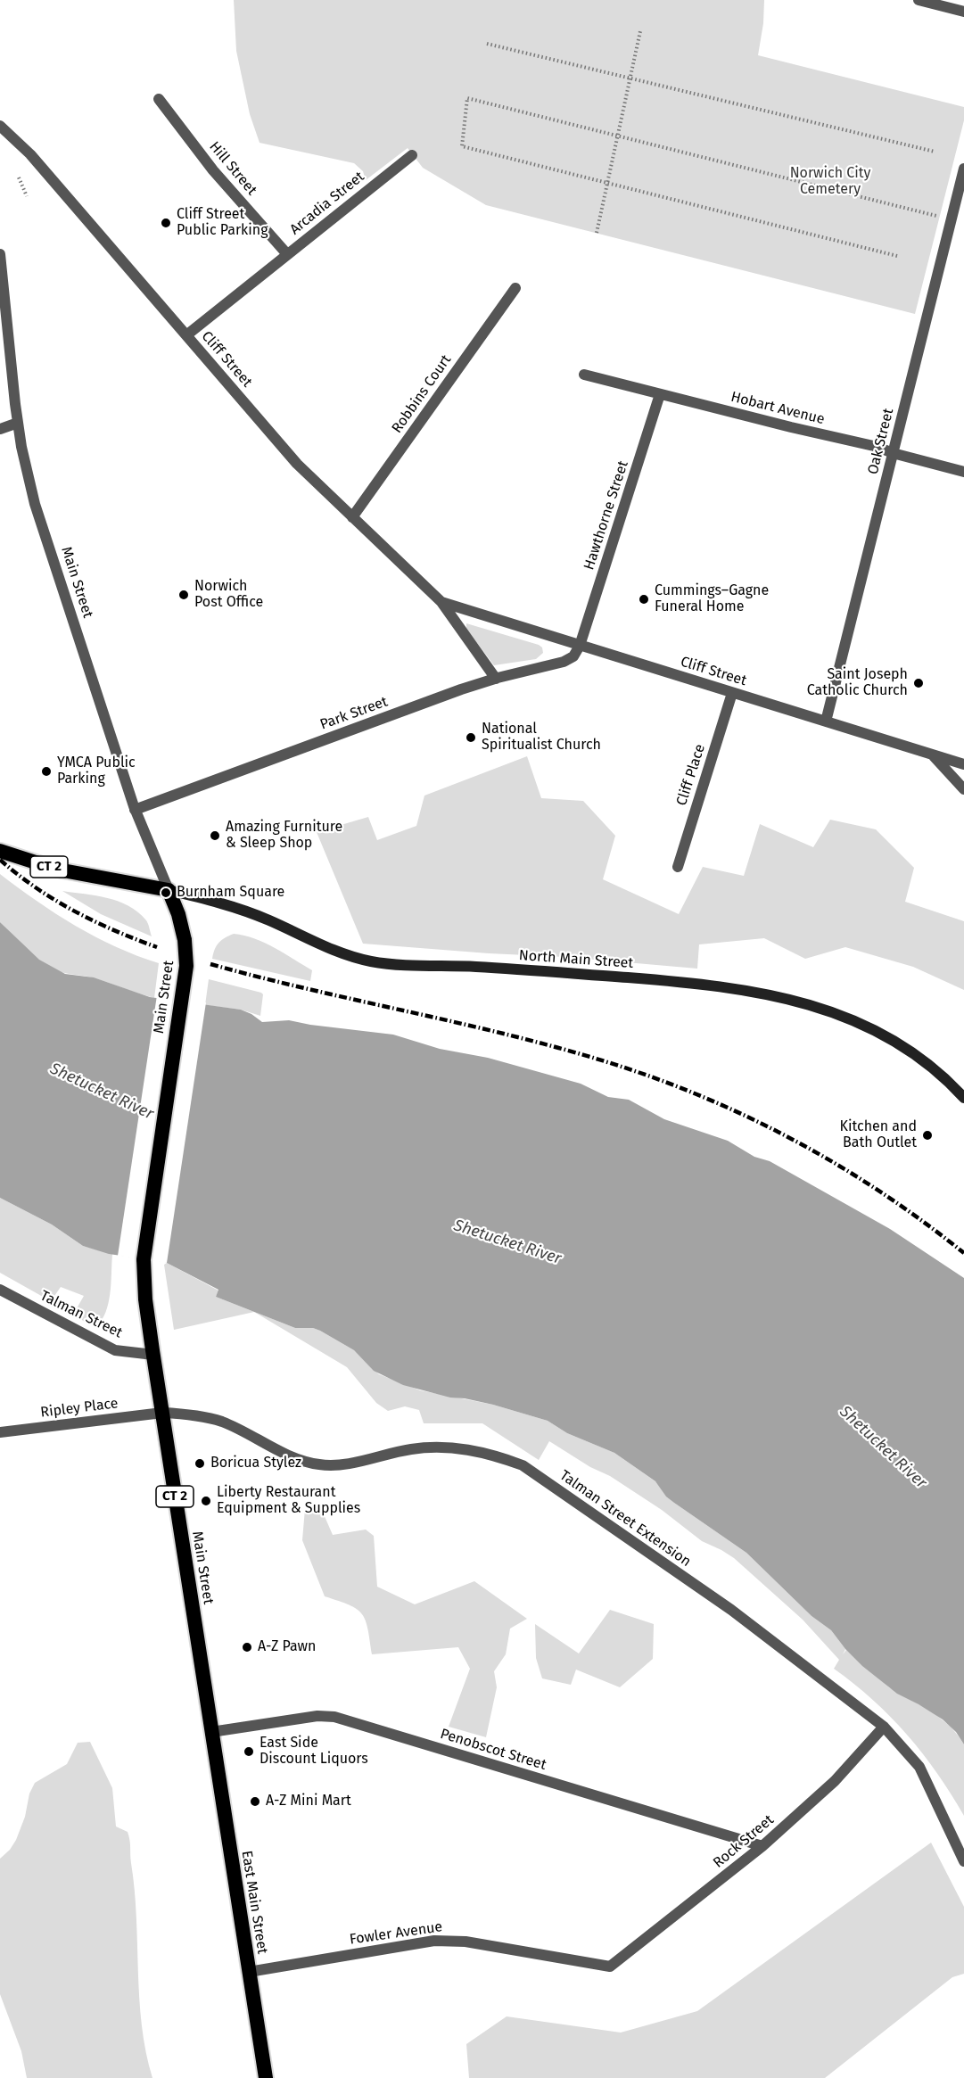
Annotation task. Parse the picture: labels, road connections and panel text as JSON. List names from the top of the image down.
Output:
{
  "streets": {
    "highway": ["Main Street", "CT 2", "East Main Street"],
    "main road": ["North Main Street"],
    "street": [
      "Hill Street",
      "Arcadia Street",
      "Cliff Street",
      "Robbins Court",
      "Hobart Avenue",
      "Oak Street",
      "Hawthorne Street",
      "Park Street",
      "Cliff Place",
      "Talman Street",
      "Ripley Place",
      "Talman Street Extension",
      "Penobscot Street",
      "Rock Street",
      "Fowler Avenue"
    ]
  },
  "crossings": [
    ["Hill Street", "Arcadia Street"],
    ["Arcadia Street", "Cliff Street"],
    ["Cliff Street", "Robbins Court"],
    ["Cliff Street", "Oak Street"],
    ["Cliff Street", "Hawthorne Street"],
    ["Cliff Street", "Park Street"],
    ["Cliff Street", "Cliff Place"],
    ["Hobart Avenue", "Oak Street"],
    ["Hobart Avenue", "Hawthorne Street"],
    ["Hawthorne Street", "Park Street"],
    ["Main Street", "Park Street"],
    ["Main Street", "CT 2"],
    ["Main Street", "North Main Street"],
    ["Main Street", "Talman Street"],
    ["Main Street", "Ripley Place"],
    ["Main Street", "Talman Street Extension"],
    ["Main Street", "Penobscot Street"],
    ["Main Street", "East Main Street"],
    ["CT 2", "North Main Street"],
    ["Ripley Place", "Talman Street Extension"],
    ["Talman Street Extension", "Rock Street"],
    ["Penobscot Street", "Rock Street"],
    ["Penobscot Street", "East Main Street"],
    ["Rock Street", "Fowler Avenue"],
    ["East Main Street", "Fowler Avenue"]
  ],
  "water": ["Shetucket River"],
  "parks": ["Norwich City Cemetery"],
  "places": [
    "Cliff Street Public Parking",
    "Norwich Post Office",
    "Cummings–Gagne Funeral Home",
    "Saint Joseph Catholic Church",
    "National Spiritualist Church",
    "YMCA Public Parking",
    "Amazing Furniture & Sleep Shop",
    "Burnham Square",
    "Kitchen and Bath Outlet",
    "Boricua Stylez",
    "Liberty Restaurant Equipment & Supplies",
    "A-Z Pawn",
    "East Side Discount Liquors",
    "A-Z Mini Mart"
  ]
}
